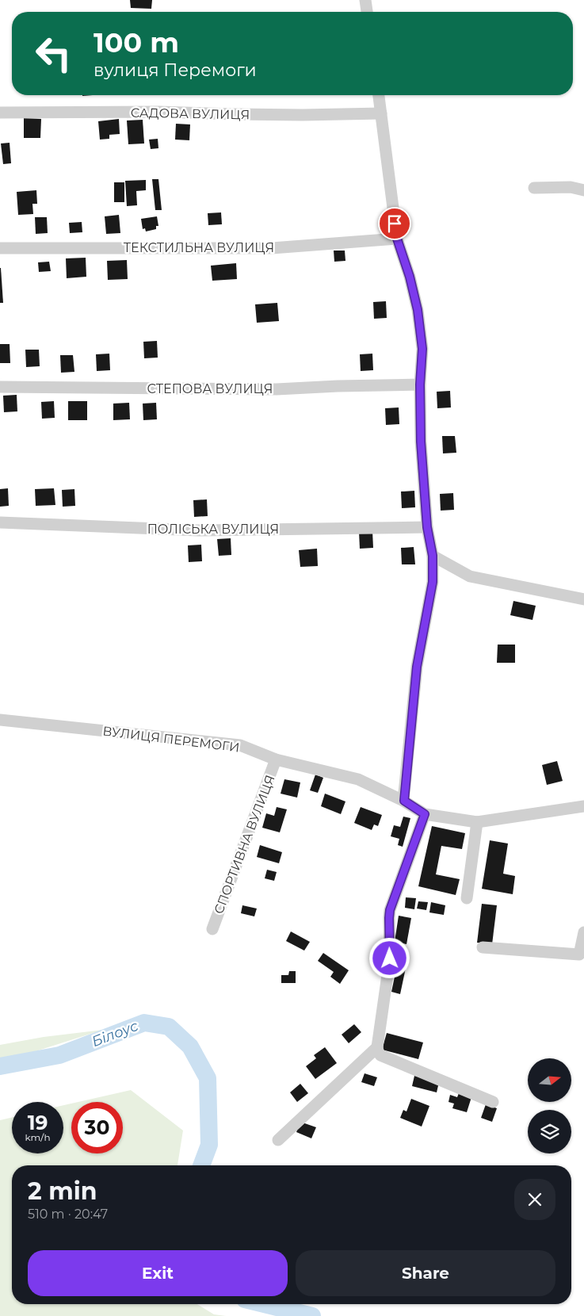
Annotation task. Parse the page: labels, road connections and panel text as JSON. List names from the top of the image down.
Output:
{
  "streets": {
    "street": [
      "САДОВА ВУЛИЦЯ",
      "ТЕКСТИЛЬНА ВУЛИЦЯ",
      "СТЕПОВА ВУЛИЦЯ",
      "ПОЛІСЬКА ВУЛИЦЯ",
      "ВУЛИЦЯ ПЕРЕМОГИ",
      "СПОРТИВНА ВУЛИЦЯ"
    ]
  },
  "crossings": [
    ["ВУЛИЦЯ ПЕРЕМОГИ", "СПОРТИВНА ВУЛИЦЯ"]
  ],
  "water": ["Білоус"],
  "north": "right",
  "page": {
    "turn": ["100 m", "вулиця Перемоги"],
    "speed": "19 km/h",
    "limit": "30",
    "heading": ["2 min", "510 m · 20:47"],
    "buttons": ["Exit", "Share"]
  }
}
